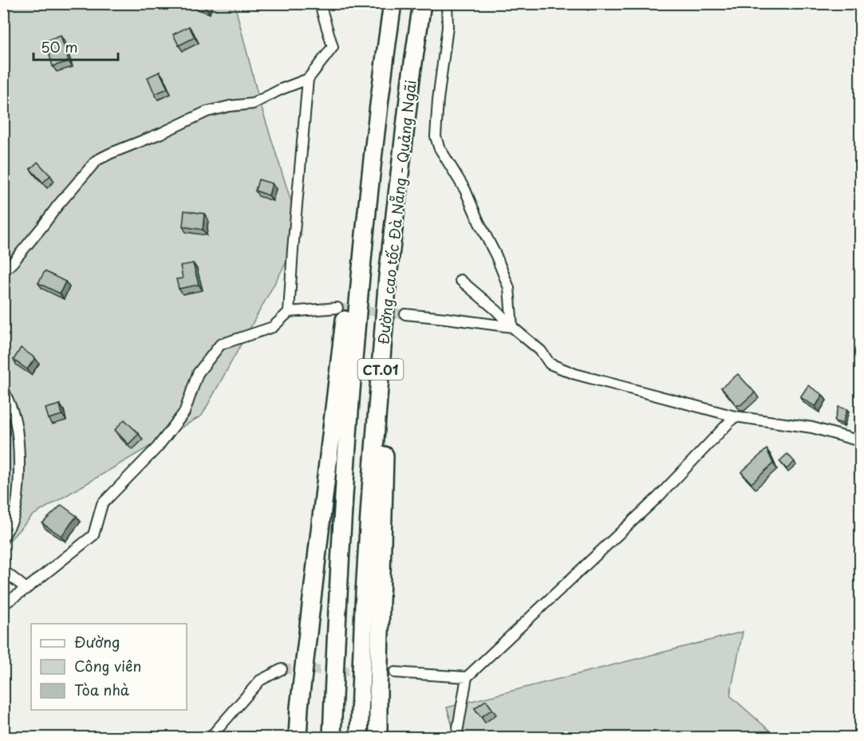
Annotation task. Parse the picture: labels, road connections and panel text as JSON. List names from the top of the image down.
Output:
{
  "streets": {
    "highway": ["Đường cao tốc Đà Nẵng - Quảng Ngãi", "CT.01"]
  },
  "legend": ["Đường", "Công viên", "Tòa nhà"],
  "scale_bar": "50 m"
}
